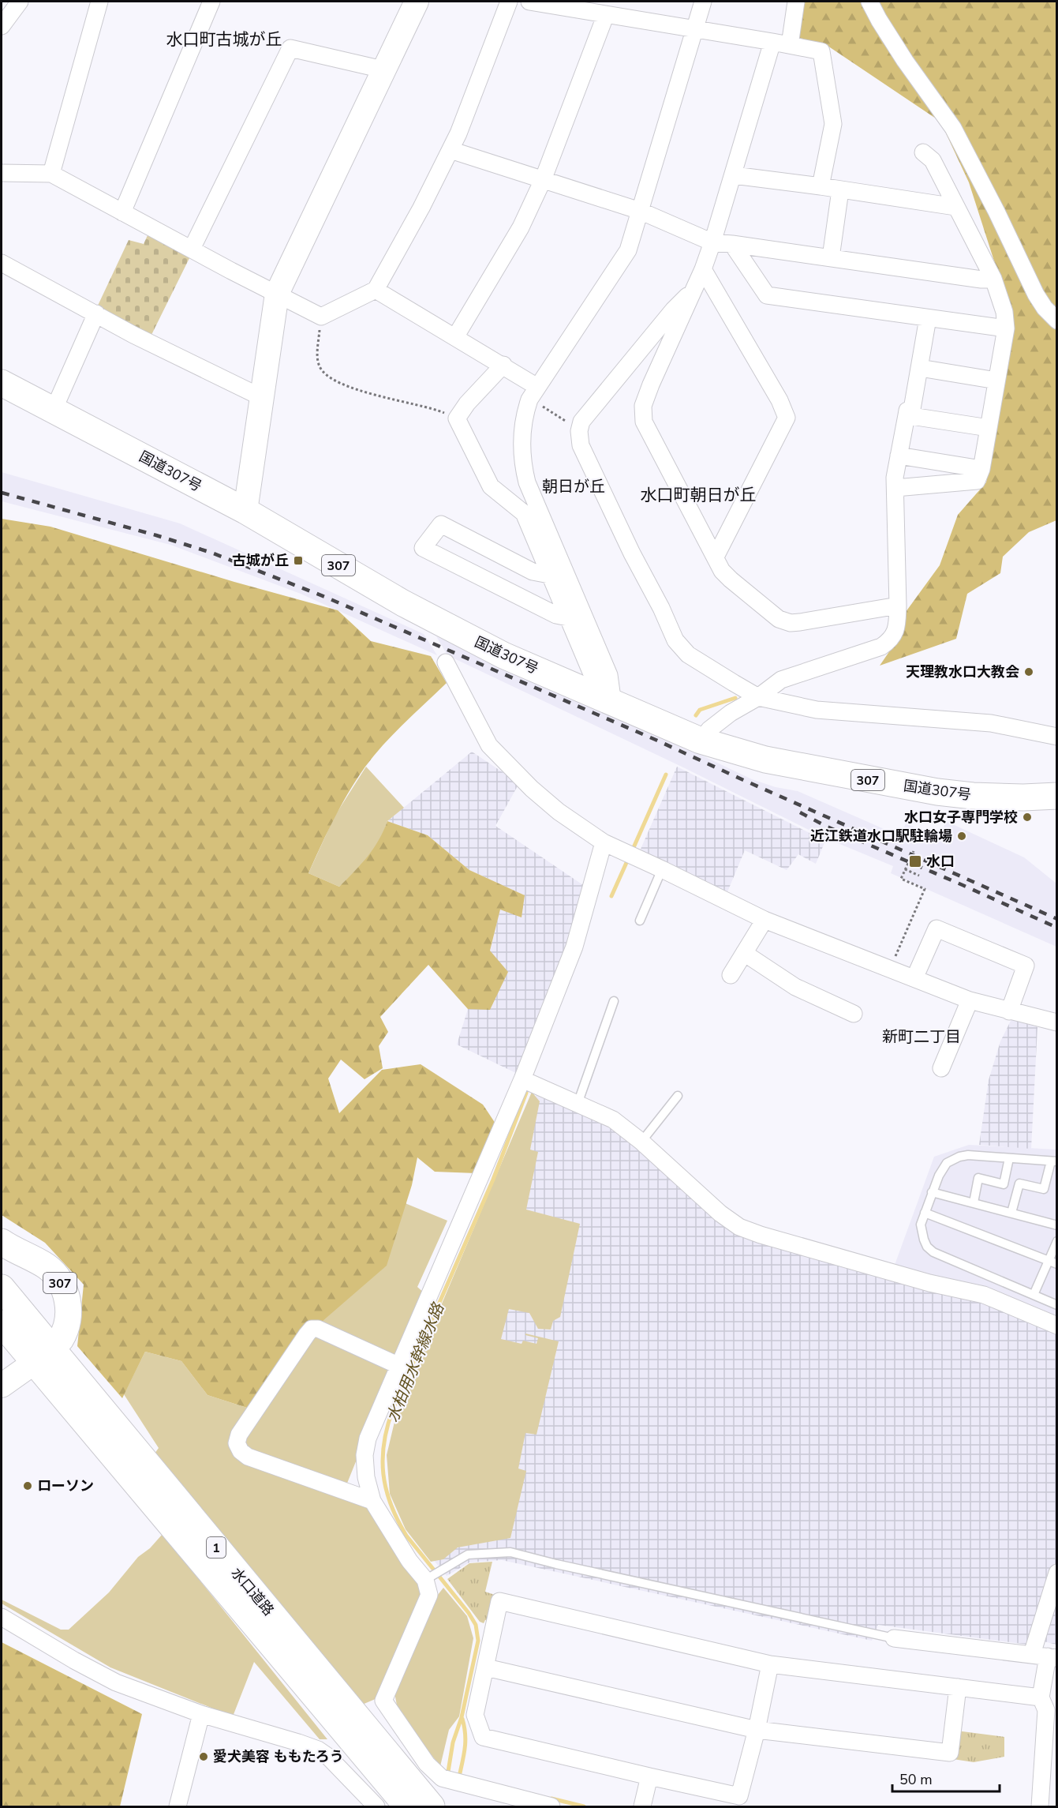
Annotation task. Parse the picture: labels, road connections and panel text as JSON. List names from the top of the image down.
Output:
{
  "streets": {
    "highway": [
      "国道307号",
      "307",
      "1",
      "水口道路"
    ]
  },
  "crossings": [
    ["307", "水口道路"]
  ],
  "districts": [
    "水口町古城が丘",
    "朝日が丘",
    "水口町朝日が丘",
    "新町二丁目"
  ],
  "water": ["水柏用水幹線水路"],
  "places": {
    "transit": ["古城が丘", "水口"],
    "other": [
      "天理教水口大教会",
      "水口女子専門学校",
      "近江鉄道水口駅駐輪場",
      "ローソン",
      "愛犬美容 ももたろう"
    ]
  },
  "scale_bar": "50 m"
}
